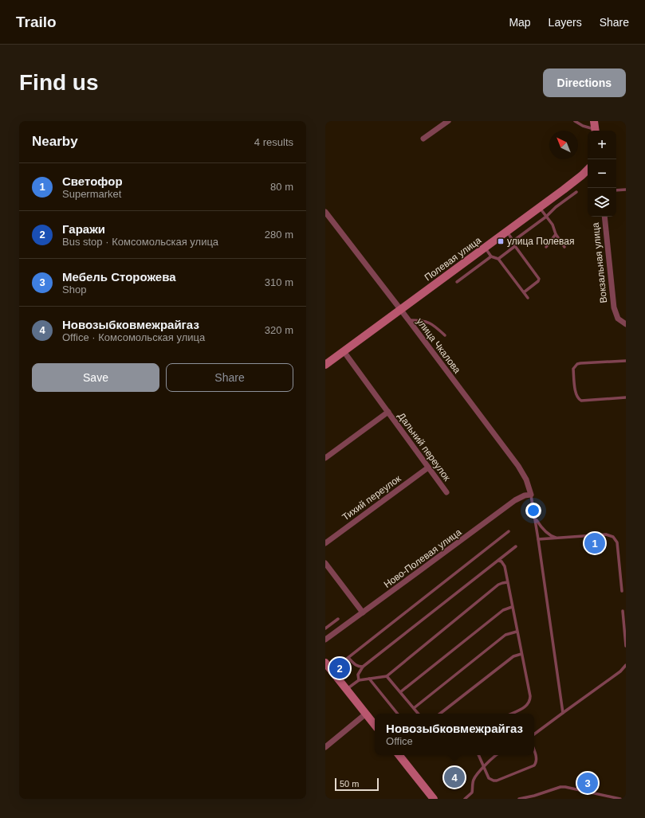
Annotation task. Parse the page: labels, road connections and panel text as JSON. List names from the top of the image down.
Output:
{
  "streets": {
    "main road": ["Полевая улица"],
    "street": [
      "Вокзальная улица",
      "улица Чкалова",
      "Дальний переулок",
      "Тихий переулок",
      "Ново-Полевая улица"
    ]
  },
  "crossings": [
    ["Полевая улица", "улица Чкалова"],
    ["Полевая улица", "Дальний переулок"],
    ["улица Чкалова", "Ново-Полевая улица"],
    ["Дальний переулок", "Тихий переулок"]
  ],
  "places": {
    "transit": ["улица Полевая"]
  },
  "scale_bar": "50 m",
  "north": "top left",
  "page": {
    "header": "Trailo",
    "nav": ["Map", "Layers", "Share"],
    "buttons": [
      "Directions",
      ["Save", "Share"]
    ],
    "title": "Find us",
    "heading": ["Nearby", "4 results"],
    "map_buttons": ["+", "−"],
    "list": [
      {
        "mark": "1",
        "name": "Светофор",
        "note": "Supermarket",
        "value": "80 m"
      },
      {
        "mark": "2",
        "name": "Гаражи",
        "note": "Bus stop · Комсомольская улица",
        "value": "280 m"
      },
      {
        "mark": "3",
        "name": "Мебель Сторожева",
        "note": "Shop",
        "value": "310 m"
      },
      {
        "mark": "4",
        "name": "Новозыбковмежрайгаз",
        "note": "Office · Комсомольская улица",
        "value": "320 m"
      }
    ],
    "pins": [
      "1",
      "2",
      "4",
      "3"
    ],
    "popup": ["Новозыбковмежрайгаз", "Office"],
    "scale": "50 m"
  }
}
